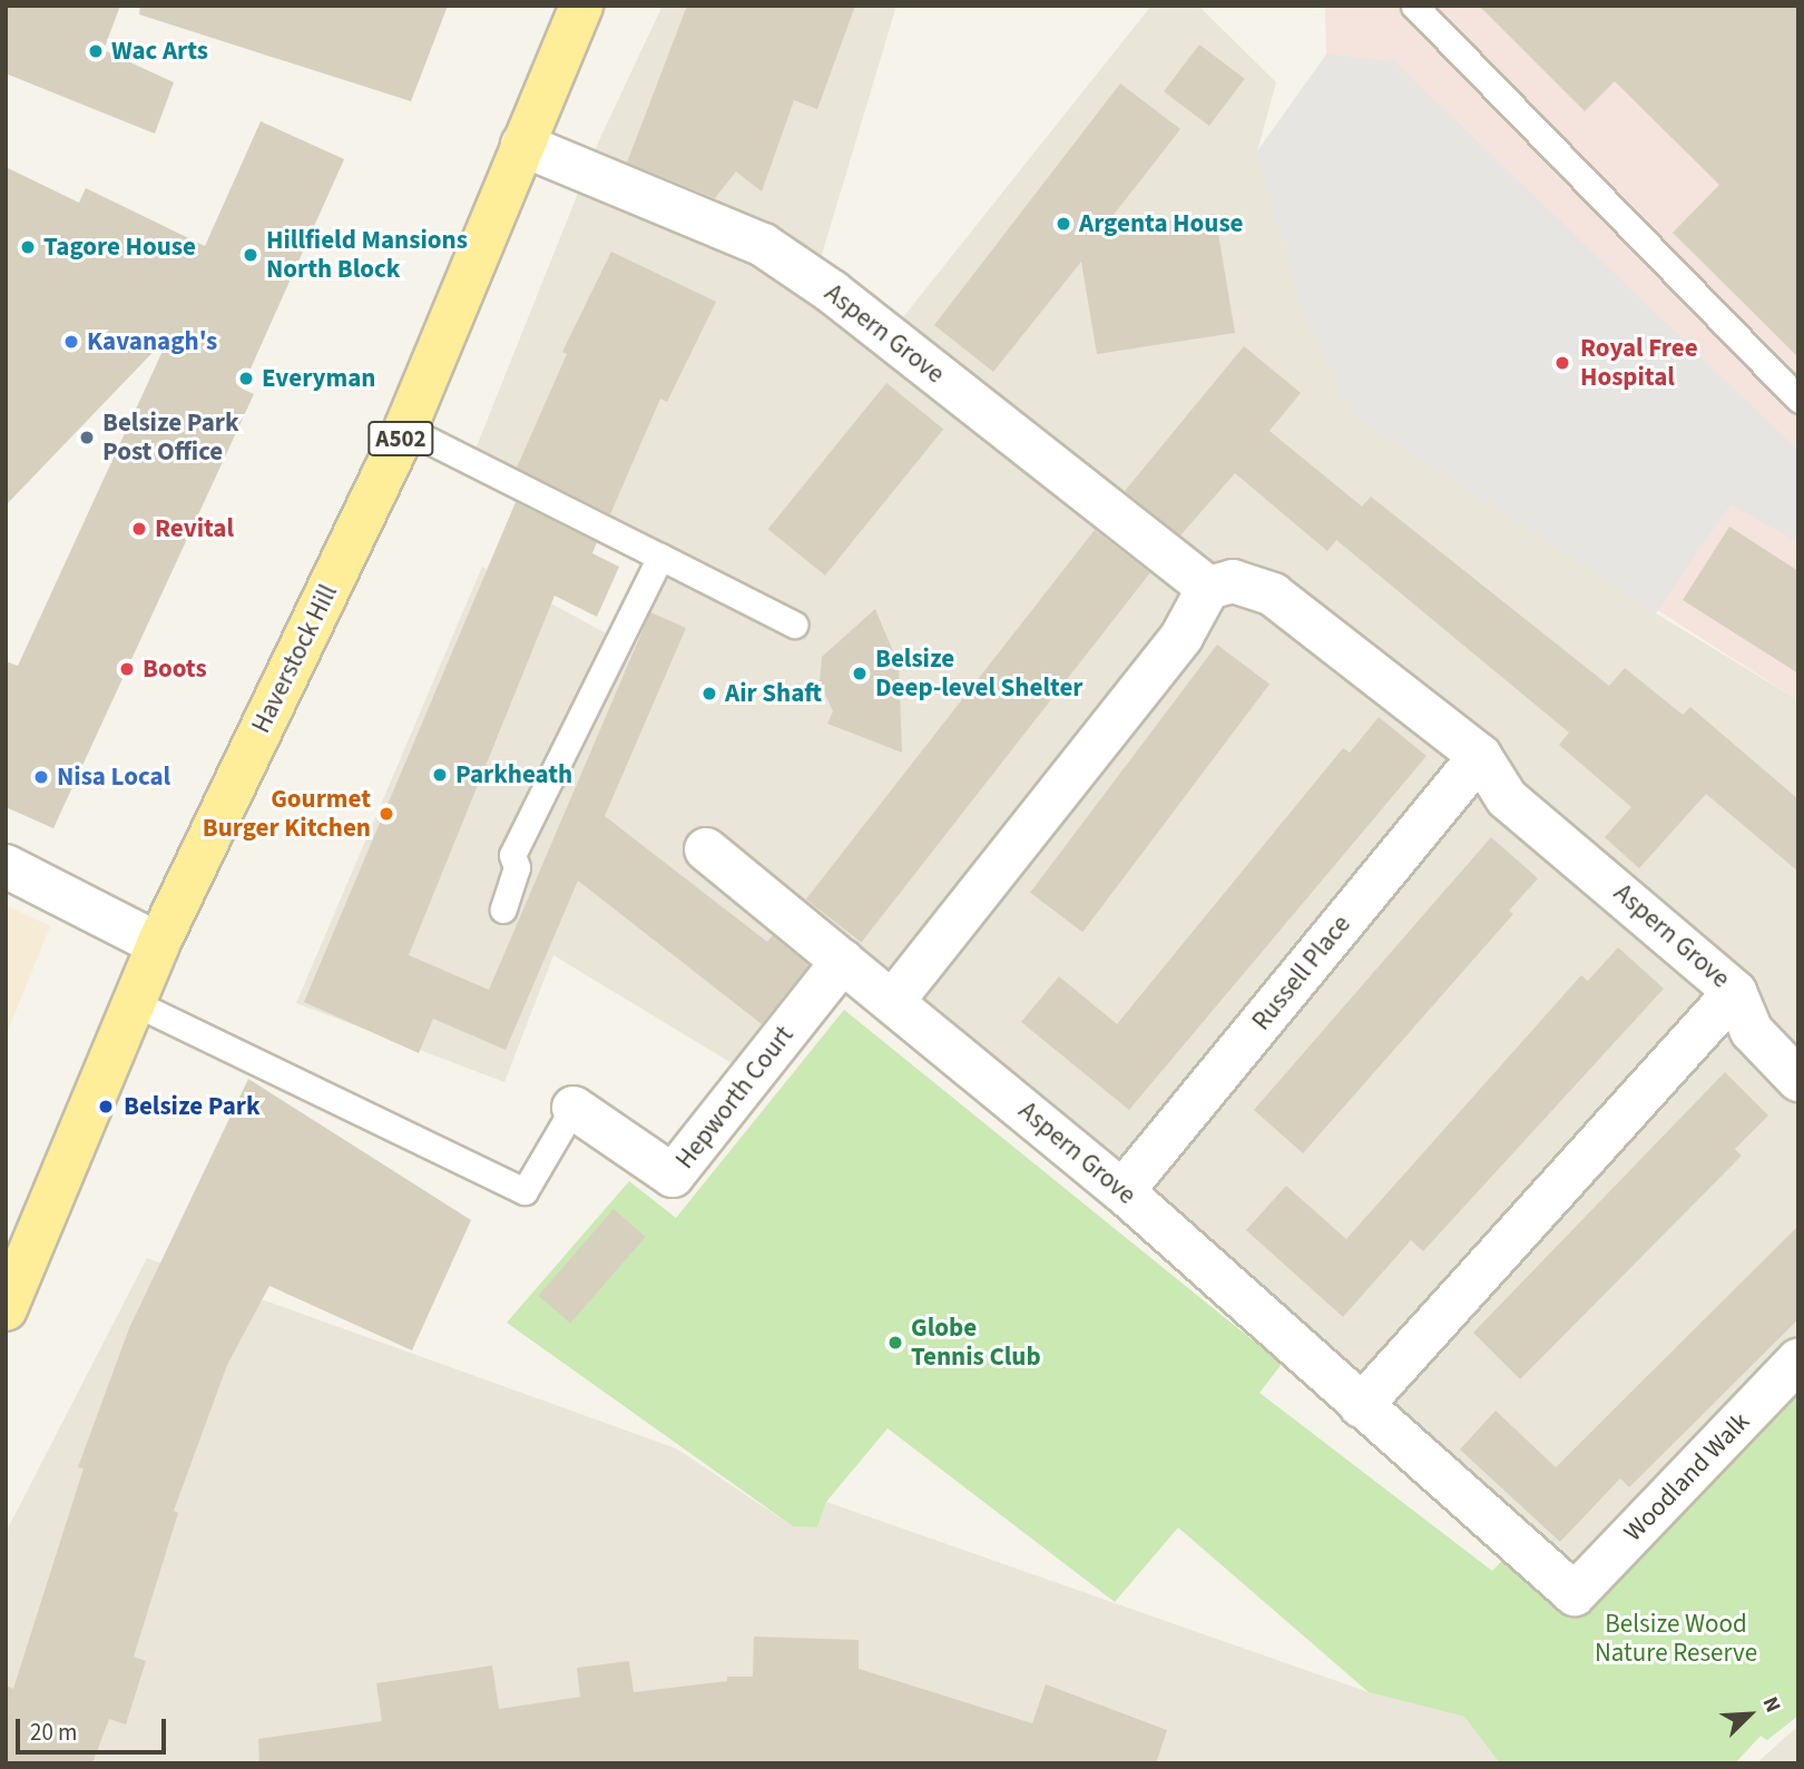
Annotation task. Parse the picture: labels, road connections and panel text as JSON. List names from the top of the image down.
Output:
{
  "streets": {
    "main road": ["A502", "Haverstock Hill"],
    "street": [
      "Aspern Grove",
      "Russell Place",
      "Hepworth Court",
      "Woodland Walk"
    ]
  },
  "crossings": [
    ["Aspern Grove", "Haverstock Hill"],
    ["Aspern Grove", "Russell Place"],
    ["Aspern Grove", "Hepworth Court"],
    ["Aspern Grove", "Woodland Walk"]
  ],
  "parks": ["Belsize Wood Nature Reserve"],
  "places": [
    "Wac Arts",
    "Argenta House",
    "Tagore House",
    "Hillfield Mansions North Block",
    "Kavanagh's",
    "Royal Free Hospital",
    "Everyman",
    "Belsize Park Post Office",
    "Revital",
    "Boots",
    "Belsize Deep-level Shelter",
    "Air Shaft",
    "Parkheath",
    "Nisa Local",
    "Gourmet Burger Kitchen",
    "Belsize Park",
    "Globe Tennis Club"
  ],
  "scale_bar": "20 m",
  "north": "top right"
}
